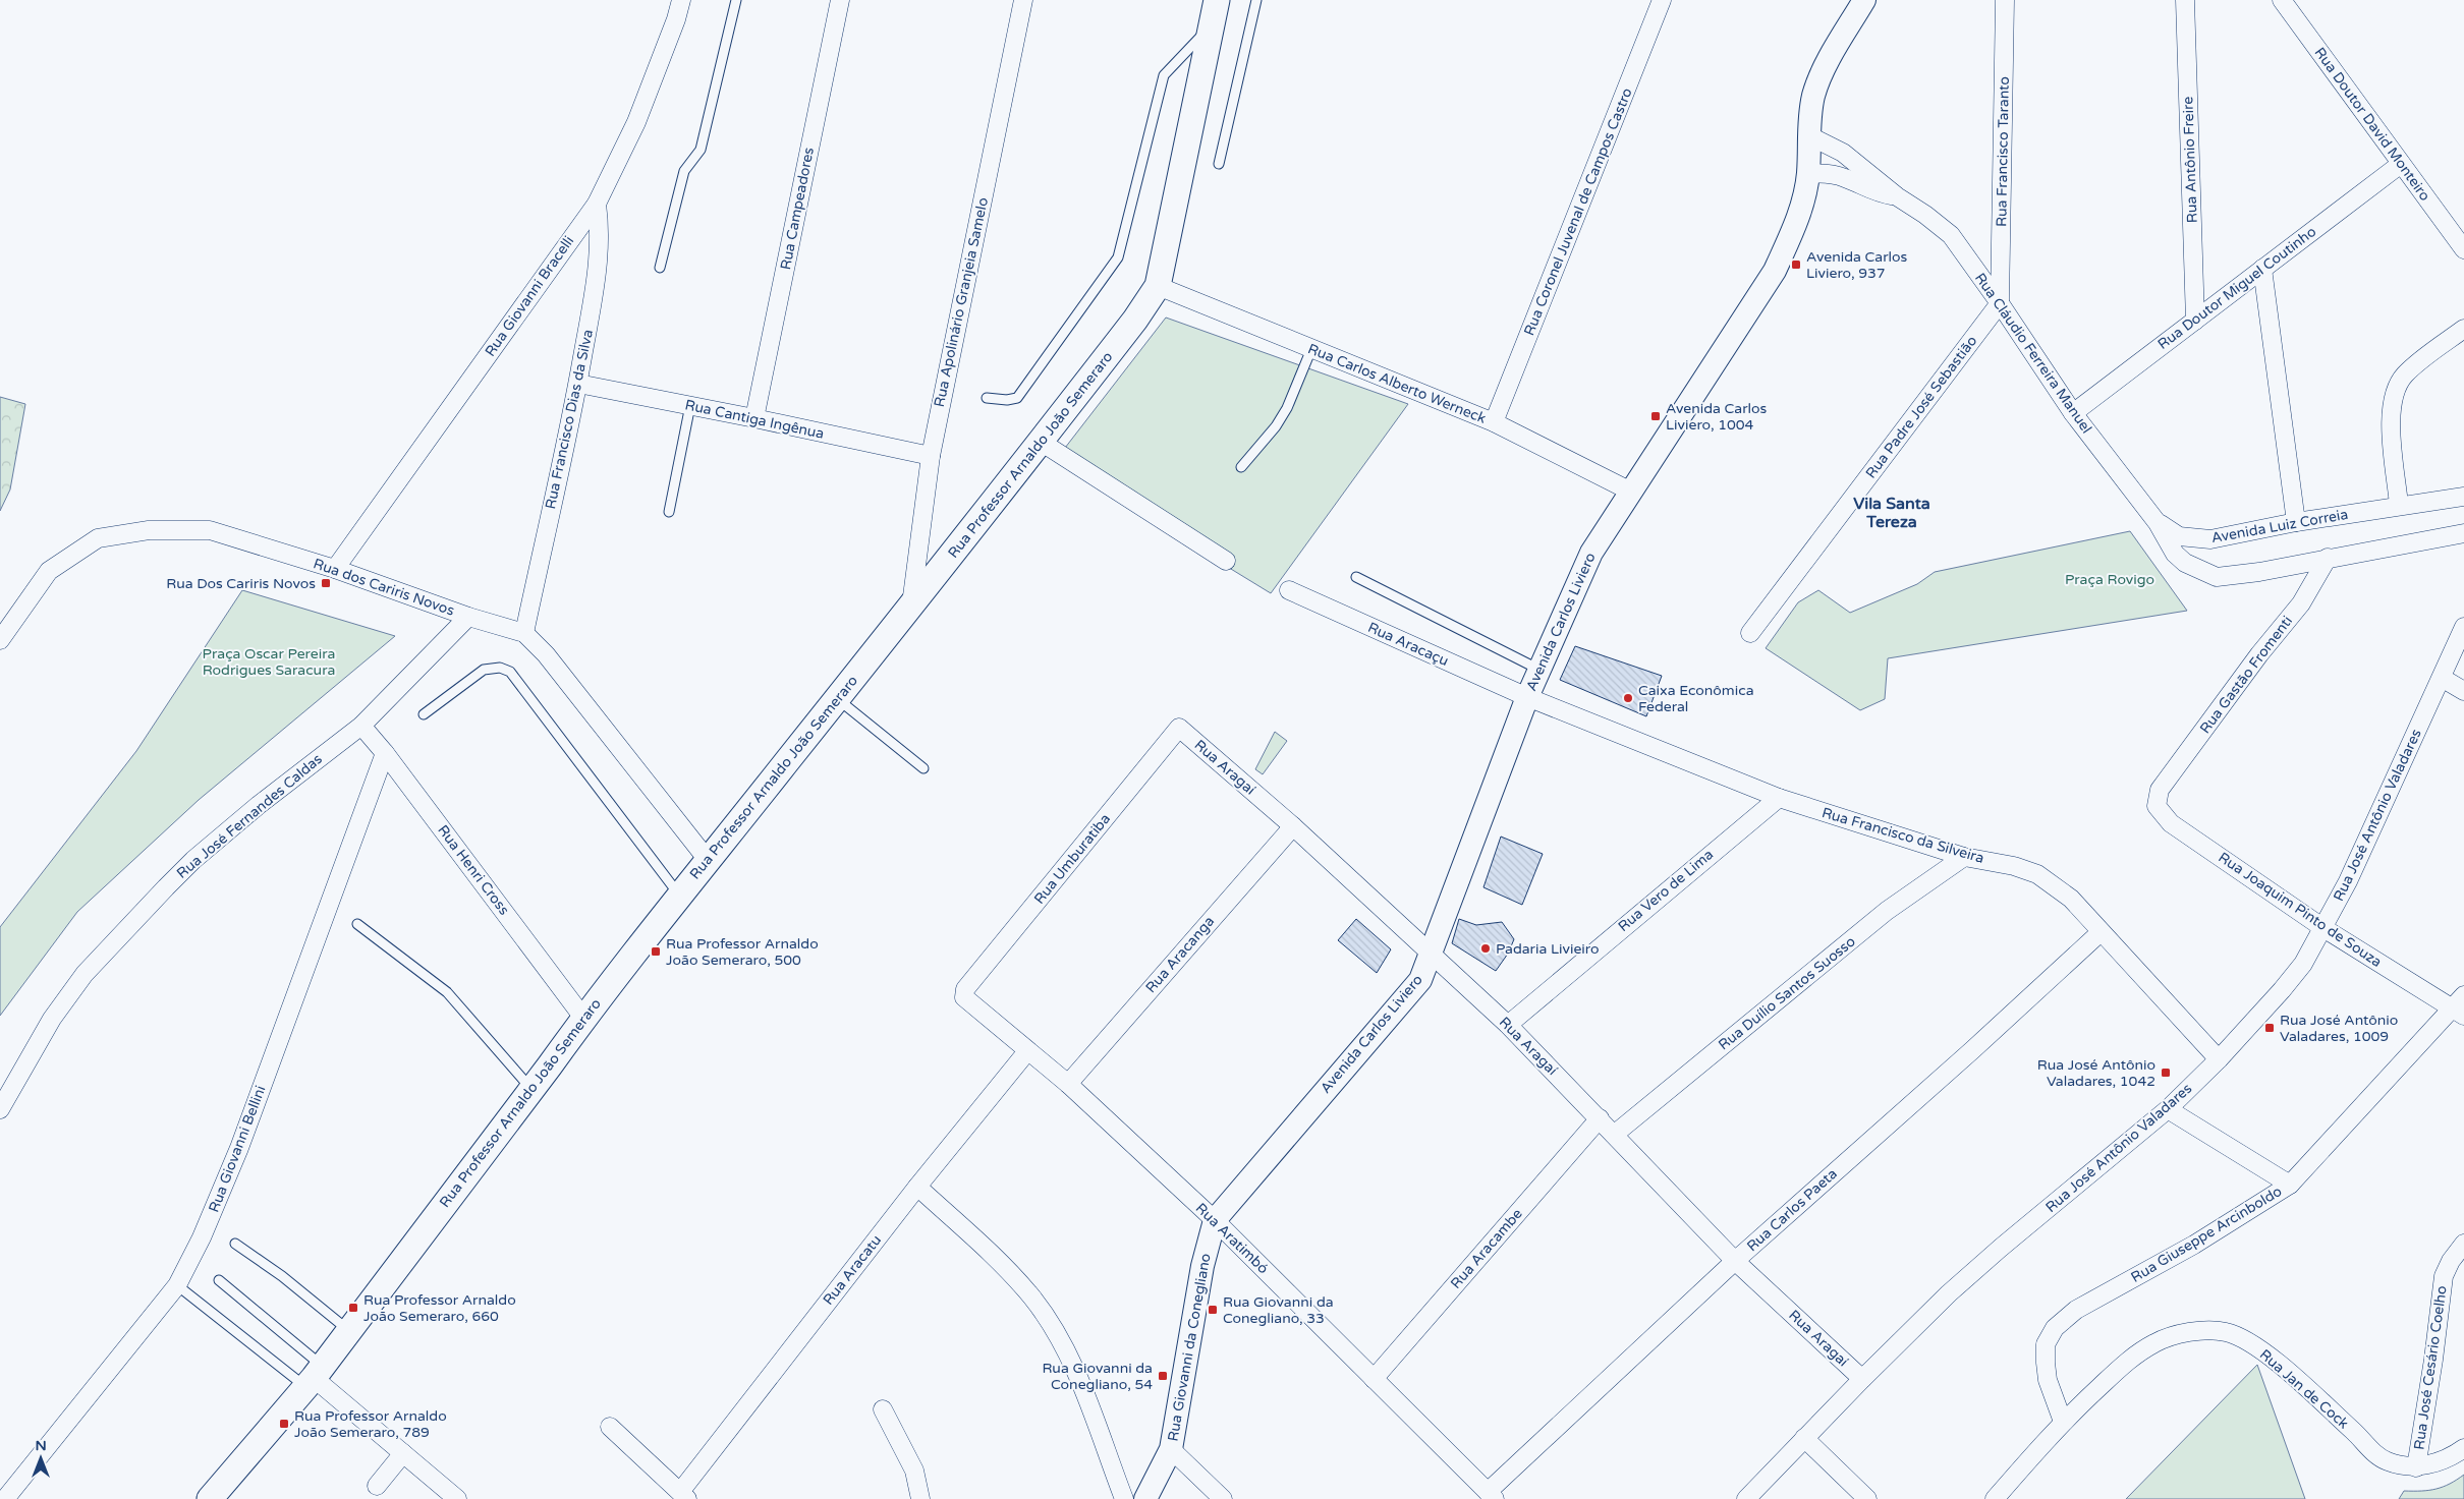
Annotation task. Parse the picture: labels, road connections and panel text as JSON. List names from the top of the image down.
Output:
{
  "streets": {
    "main road": ["Rua Professor Arnaldo João Semeraro"],
    "street": [
      "Rua Doutor David Monteiro",
      "Rua Francisco Taranto",
      "Rua Antônio Freire",
      "Rua Campeadores",
      "Rua Coronel Juvenal de Campos Castro",
      "Rua Doutor Miguel Coutinho",
      "Rua Giovanni Bracelli",
      "Rua Apolinário Granjeia Samelo",
      "Rua Cláudio Ferreira Manuel",
      "Rua Carlos Alberto Werneck",
      "Rua Padre José Sebastião",
      "Rua Francisco Dias da Silva",
      "Rua Cantiga Ingênua",
      "Avenida Luiz Correia",
      "Rua dos Cariris Novos",
      "Avenida Carlos Liviero",
      "Rua Aracaçu",
      "Rua Gastão Fromenti",
      "Rua Aragaí",
      "Rua José Antônio Valadares",
      "Rua José Fernandes Caldas",
      "Rua Francisco da Silveira",
      "Rua Umburatiba",
      "Rua Henri Cross",
      "Rua Vero de Lima",
      "Rua Joaquim Pinto de Souza",
      "Rua Aracanga",
      "Rua Duílio Santos Suosso",
      "Rua Giovanni Bellini",
      "Rua Carlos Paeta",
      "Rua Giuseppe Arcinboldo",
      "Rua Aratimbó",
      "Rua Aracambe",
      "Rua Aracatu",
      "Rua Giovanni da Conegliano",
      "Rua José Cesário Coelho",
      "Rua Jan de Cock"
    ]
  },
  "crossings": [
    ["Rua Doutor David Monteiro", "Rua Doutor Miguel Coutinho"],
    ["Rua Francisco Taranto", "Rua Cláudio Ferreira Manuel"],
    ["Rua Francisco Taranto", "Rua Padre José Sebastião"],
    ["Rua Antônio Freire", "Rua Doutor Miguel Coutinho"],
    ["Rua Campeadores", "Rua Cantiga Ingênua"],
    ["Rua Coronel Juvenal de Campos Castro", "Rua Carlos Alberto Werneck"],
    ["Rua Doutor Miguel Coutinho", "Rua Cláudio Ferreira Manuel"],
    ["Rua Giovanni Bracelli", "Rua Francisco Dias da Silva"],
    ["Rua Giovanni Bracelli", "Rua dos Cariris Novos"],
    ["Rua Apolinário Granjeia Samelo", "Rua Cantiga Ingênua"],
    ["Rua Apolinário Granjeia Samelo", "Rua Professor Arnaldo João Semeraro"],
    ["Rua Cláudio Ferreira Manuel", "Rua Padre José Sebastião"],
    ["Rua Cláudio Ferreira Manuel", "Avenida Luiz Correia"],
    ["Rua Cláudio Ferreira Manuel", "Avenida Carlos Liviero"],
    ["Rua Carlos Alberto Werneck", "Rua Professor Arnaldo João Semeraro"],
    ["Rua Carlos Alberto Werneck", "Avenida Carlos Liviero"],
    ["Rua Francisco Dias da Silva", "Rua Cantiga Ingênua"],
    ["Rua Francisco Dias da Silva", "Rua dos Cariris Novos"],
    ["Rua Professor Arnaldo João Semeraro", "Rua dos Cariris Novos"],
    ["Rua Professor Arnaldo João Semeraro", "Rua Henri Cross"],
    ["Rua dos Cariris Novos", "Rua José Fernandes Caldas"],
    ["Avenida Carlos Liviero", "Rua Aracaçu"],
    ["Avenida Carlos Liviero", "Rua Aragaí"],
    ["Avenida Carlos Liviero", "Rua Francisco da Silveira"],
    ["Avenida Carlos Liviero", "Rua Aratimbó"],
    ["Avenida Carlos Liviero", "Rua Giovanni da Conegliano"],
    ["Rua Aracaçu", "Rua Francisco da Silveira"],
    ["Rua Gastão Fromenti", "Rua Joaquim Pinto de Souza"],
    ["Rua Aragaí", "Rua José Antônio Valadares"],
    ["Rua Aragaí", "Rua Umburatiba"],
    ["Rua Aragaí", "Rua Vero de Lima"],
    ["Rua Aragaí", "Rua Aracanga"],
    ["Rua Aragaí", "Rua Duílio Santos Suosso"],
    ["Rua Aragaí", "Rua Carlos Paeta"],
    ["Rua Aragaí", "Rua Aracambe"],
    ["Rua José Antônio Valadares", "Rua Francisco da Silveira"],
    ["Rua José Antônio Valadares", "Rua Joaquim Pinto de Souza"],
    ["Rua José Fernandes Caldas", "Rua Henri Cross"],
    ["Rua Francisco da Silveira", "Rua Vero de Lima"],
    ["Rua Francisco da Silveira", "Rua Duílio Santos Suosso"],
    ["Rua Francisco da Silveira", "Rua Carlos Paeta"],
    ["Rua Umburatiba", "Rua Aratimbó"],
    ["Rua Henri Cross", "Rua Giovanni Bellini"],
    ["Rua Joaquim Pinto de Souza", "Rua Giuseppe Arcinboldo"],
    ["Rua Aracanga", "Rua Aratimbó"],
    ["Rua Carlos Paeta", "Rua Aratimbó"],
    ["Rua Giuseppe Arcinboldo", "Rua Jan de Cock"],
    ["Rua Aratimbó", "Rua Aracambe"],
    ["Rua Aratimbó", "Rua Aracatu"],
    ["Rua Aratimbó", "Rua Giovanni da Conegliano"],
    ["Rua José Cesário Coelho", "Rua Jan de Cock"]
  ],
  "districts": ["Vila Santa Tereza"],
  "parks": ["Praça Rovigo", "Praça Oscar Pereira Rodrigues Saracura"],
  "places": {
    "transit": [
      "Avenida Carlos Liviero, 937",
      "Avenida Carlos Liviero, 1004",
      "Rua Dos Cariris Novos",
      "Rua Professor Arnaldo João Semeraro, 500",
      "Rua José Antônio Valadares, 1009",
      "Rua José Antônio Valadares, 1042",
      "Rua Professor Arnaldo João Semeraro, 660",
      "Rua Giovanni da Conegliano, 33",
      "Rua Giovanni da Conegliano, 54",
      "Rua Professor Arnaldo João Semeraro, 789"
    ],
    "other": ["Caixa Econômica Federal", "Padaria Livieiro"]
  },
  "north": "top"
}
